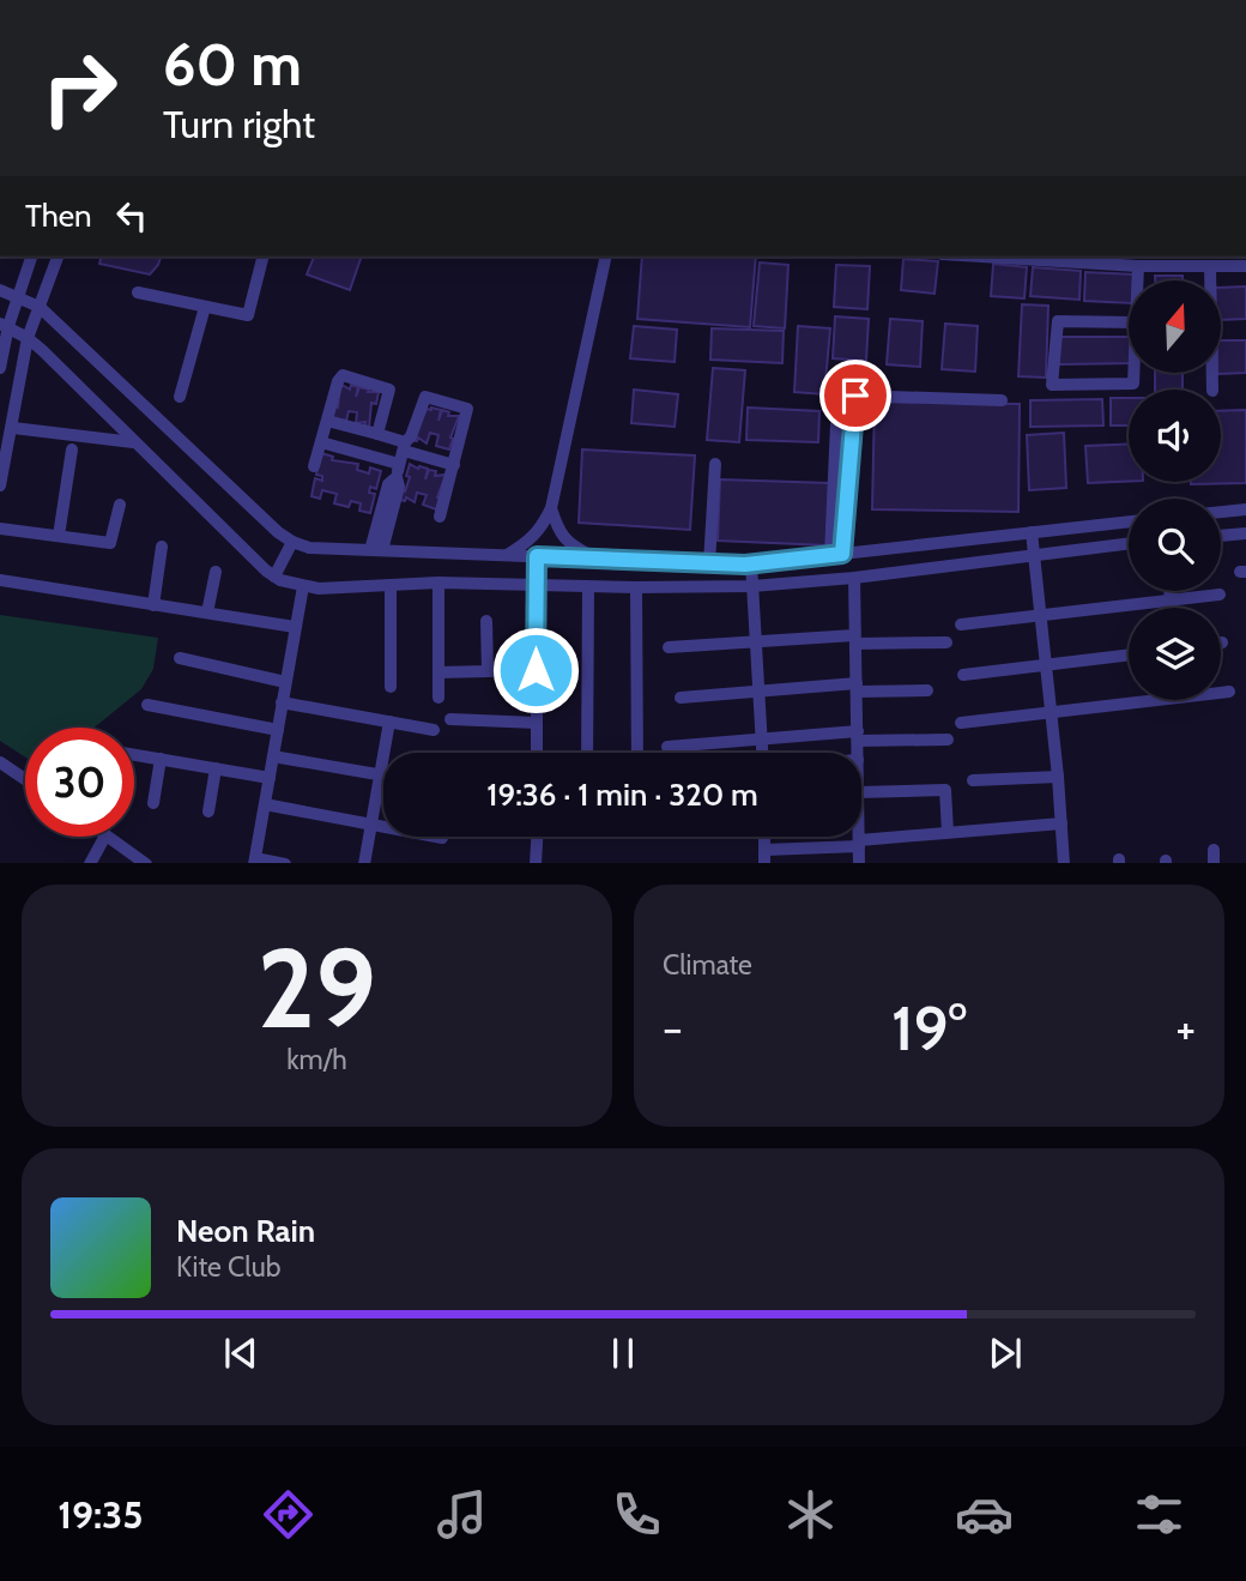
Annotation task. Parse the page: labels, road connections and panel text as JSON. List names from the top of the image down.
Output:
{
  "north": "top",
  "page": {
    "turn": ["60 m", "Turn right"],
    "then": "Then",
    "limit": "30",
    "trip": "19:36 · 1 min · 320 m",
    "tile": [
      ["29", "km/h"],
      "Climate"
    ],
    "heat": ["−", "19°", "+"],
    "song": ["Neon Rain", "Kite Club"],
    "tabs": "19:35"
  }
}
